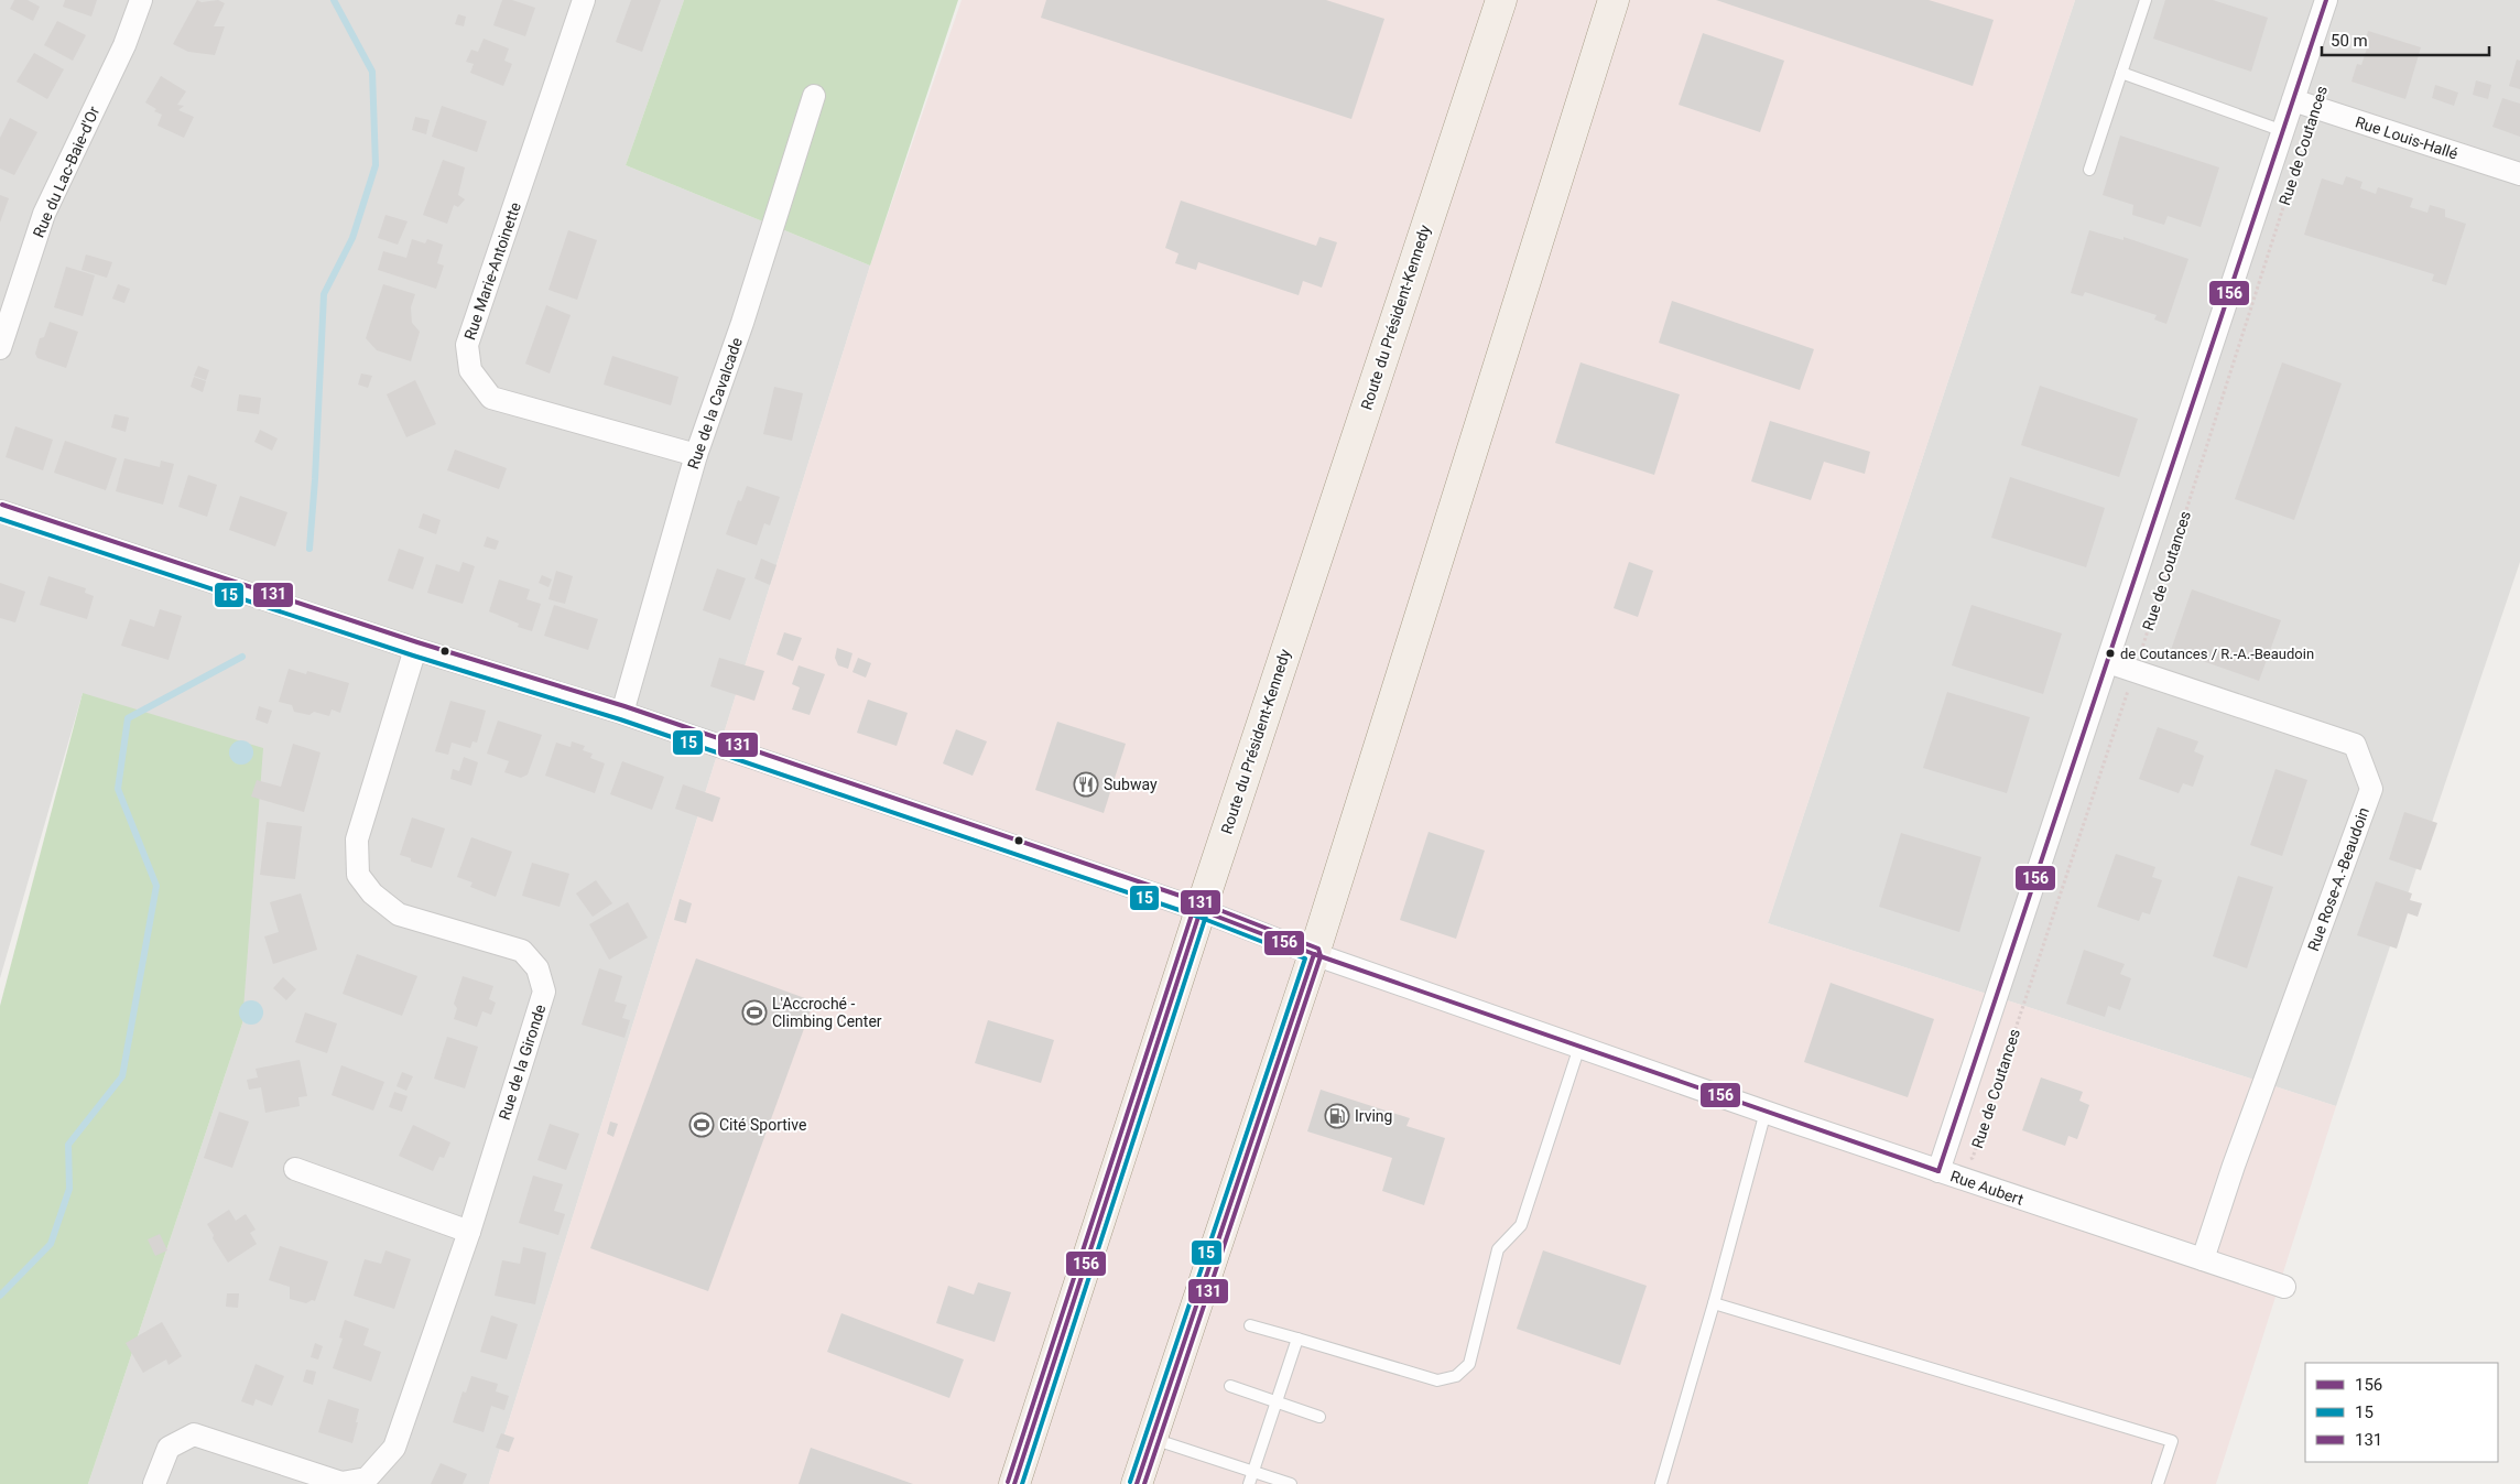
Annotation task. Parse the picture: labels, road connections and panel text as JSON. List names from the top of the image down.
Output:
{
  "streets": {
    "main road": ["Route du Président-Kennedy"],
    "street": [
      "Rue Louis-Hallé",
      "Rue de Coutances",
      "Rue du Lac-Baie-d'Or",
      "Rue Marie-Antoinette",
      "Rue de la Cavalcade",
      "Rue Rose-A.-Beaudoin",
      "Rue de la Gironde",
      "Rue Aubert"
    ]
  },
  "crossings": [
    ["Rue Louis-Hallé", "Rue de Coutances"],
    ["Rue de Coutances", "Rue Rose-A.-Beaudoin"],
    ["Rue de Coutances", "Rue Aubert"],
    ["Rue Marie-Antoinette", "Rue de la Cavalcade"],
    ["Route du Président-Kennedy", "Rue Aubert"],
    ["Rue de la Cavalcade", "Rue Aubert"],
    ["Rue Rose-A.-Beaudoin", "Rue Aubert"],
    ["Rue de la Gironde", "Rue Aubert"]
  ],
  "places": {
    "other": ["de Coutances / R.-A.-Beaudoin"],
    "restaurant": ["Subway"],
    "sports": ["L'Accroché - Climbing Center", "Cité Sportive"],
    "fuel station": ["Irving"]
  },
  "lines": ["transit line 156", "transit line 131", "transit line 15"],
  "legend": ["156", "15", "131"],
  "scale_bar": "50 m"
}
